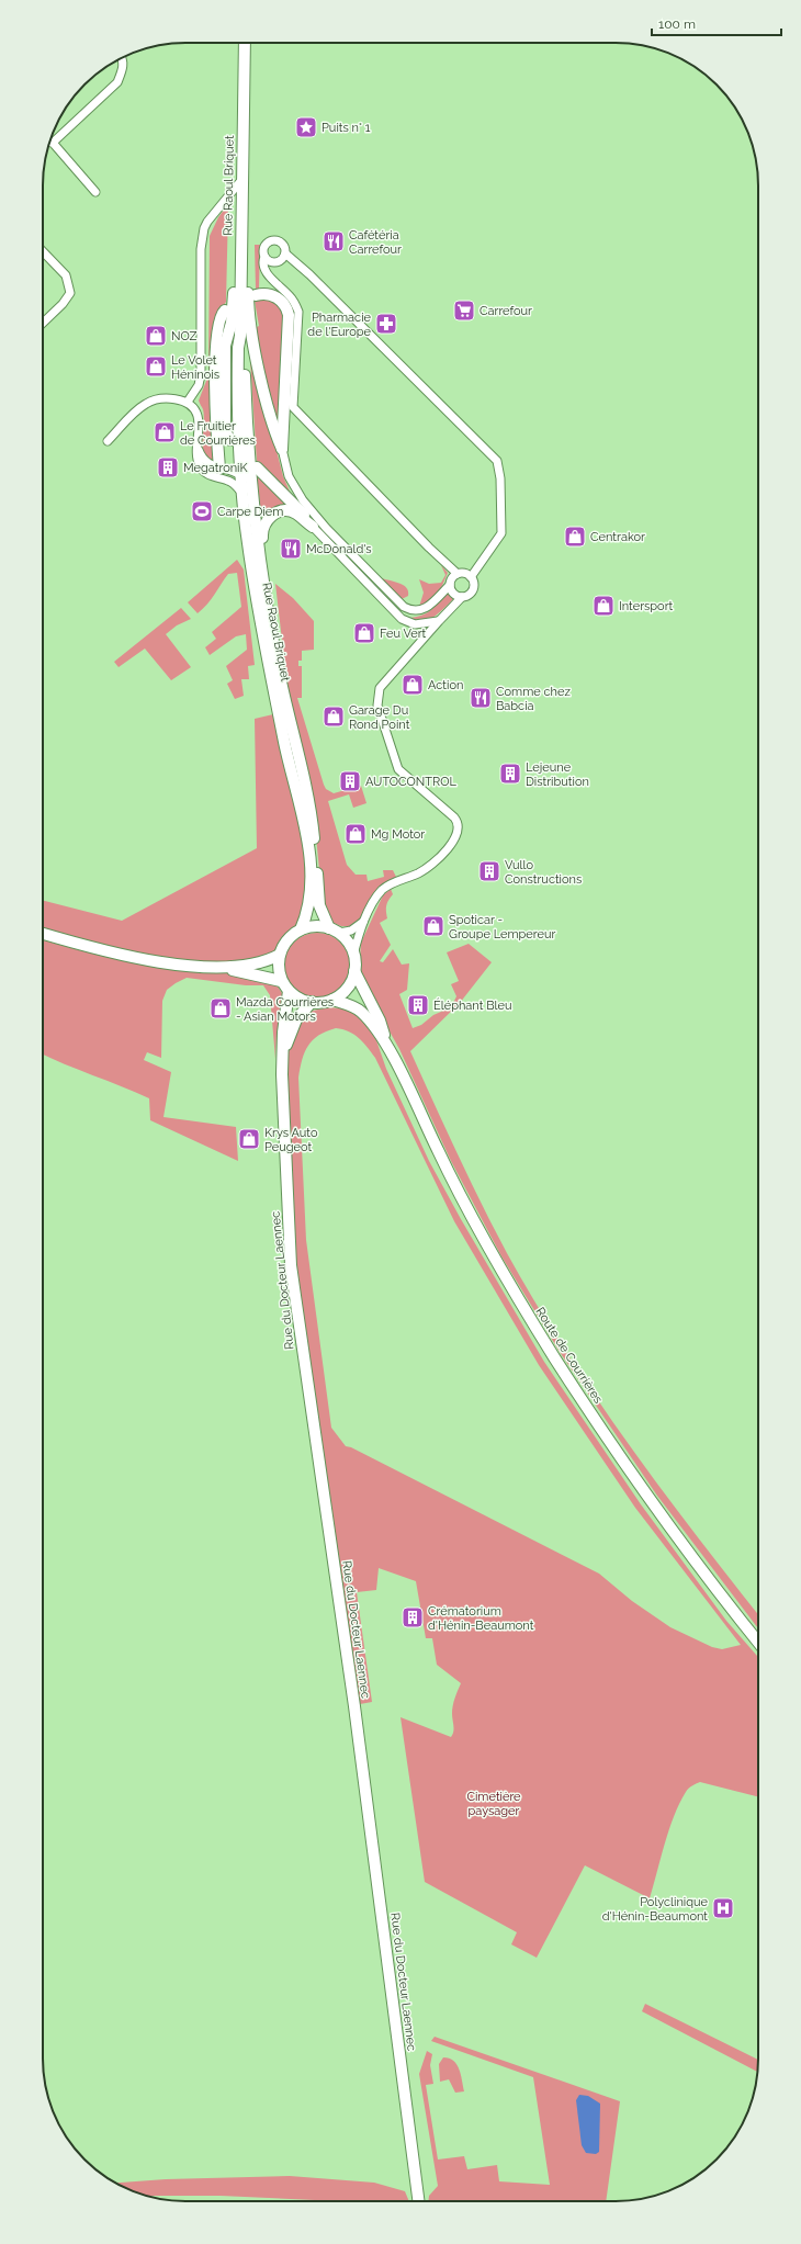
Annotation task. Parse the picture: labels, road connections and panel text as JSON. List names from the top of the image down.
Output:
{
  "streets": {
    "street": ["Rue Raoul Briquet", "Rue du Docteur Laennec", "Route de Courrières"]
  },
  "crossings": [
    ["Rue Raoul Briquet", "Rue du Docteur Laennec"],
    ["Rue Raoul Briquet", "Route de Courrières"],
    ["Rue du Docteur Laennec", "Route de Courrières"]
  ],
  "parks": ["Cimetière paysager"],
  "places": {
    "place": ["Puits n° 1"],
    "restaurant": ["Cafétéria Carrefour", "McDonald's", "Comme chez Babcia"],
    "supermarket": ["Carrefour"],
    "pharmacy": ["Pharmacie de l'Europe"],
    "shop": [
      "NOZ",
      "Le Volet Héninois",
      "Le Fruitier de Courrières",
      "Centrakor",
      "Intersport",
      "Feu Vert",
      "Action",
      "Garage Du Rond Point",
      "Mg Motor",
      "Spoticar - Groupe Lempereur",
      "Mazda Courrières - Asian Motors",
      "Krys Auto Peugeot"
    ],
    "building": [
      "MegatroniK",
      "Lejeune Distribution",
      "AUTOCONTROL",
      "Vullo Constructions",
      "Éléphant Bleu",
      "Crématorium d'Hénin-Beaumont"
    ],
    "sports": ["Carpe Diem"],
    "hospital": ["Polyclinique d'Hénin-Beaumont"]
  },
  "scale_bar": "100 m"
}
